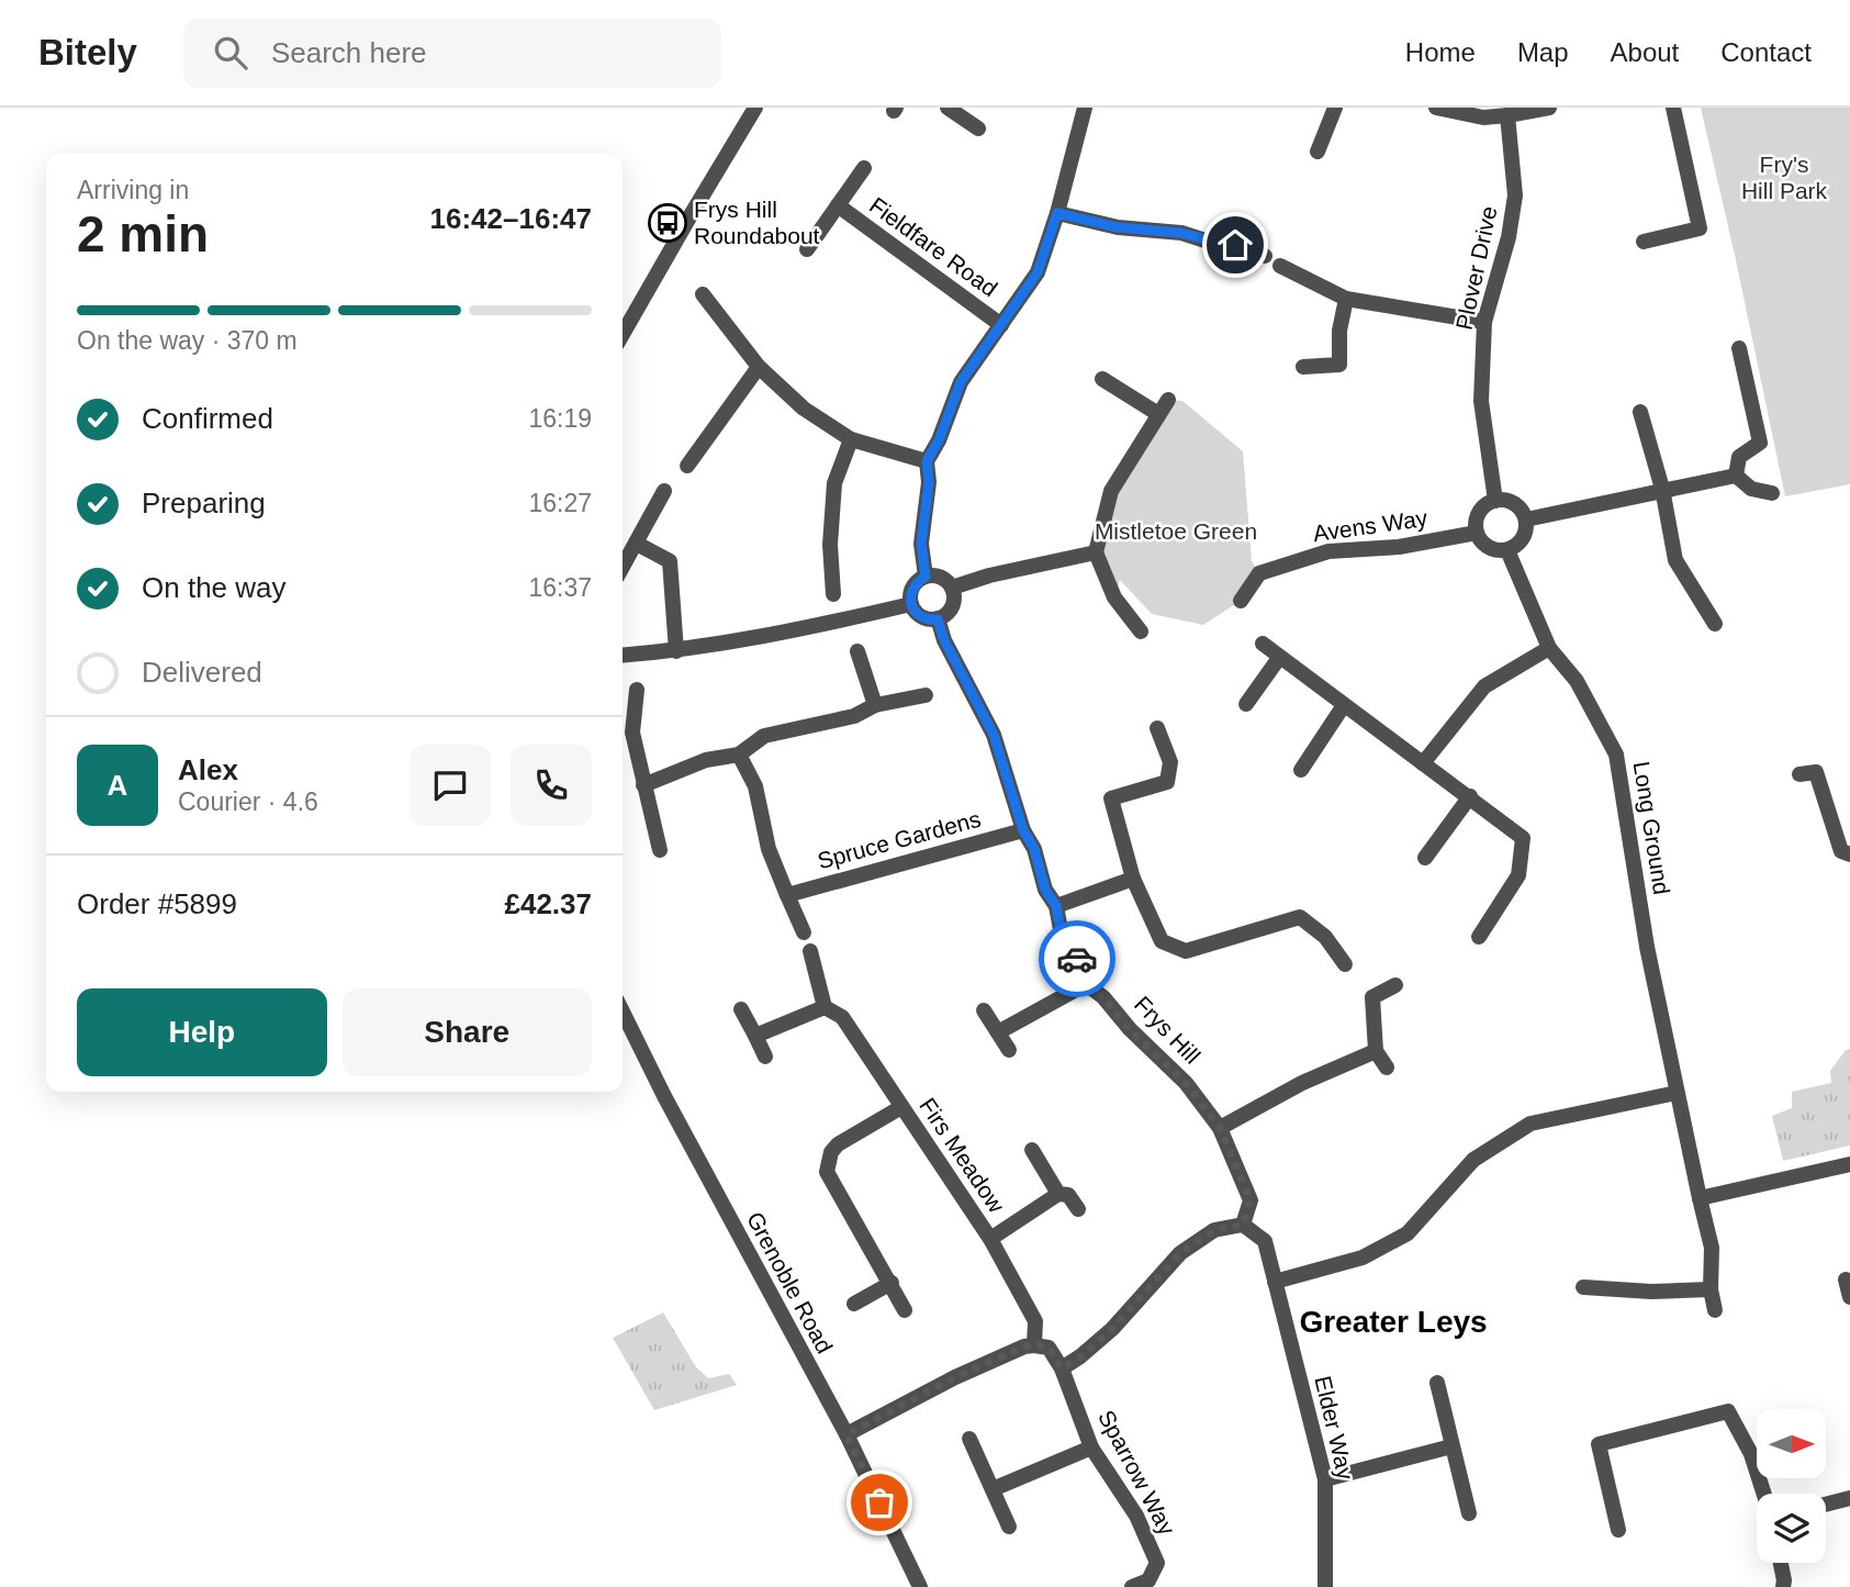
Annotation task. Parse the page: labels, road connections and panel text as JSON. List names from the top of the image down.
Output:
{
  "streets": {
    "street": [
      "Fieldfare Road",
      "Plover Drive",
      "Avens Way",
      "Long Ground",
      "Spruce Gardens",
      "Frys Hill",
      "Firs Meadow",
      "Grenoble Road",
      "Elder Way",
      "Sparrow Way"
    ]
  },
  "crossings": [
    ["Plover Drive", "Avens Way"],
    ["Plover Drive", "Long Ground"],
    ["Avens Way", "Long Ground"],
    ["Spruce Gardens", "Frys Hill"],
    ["Frys Hill", "Elder Way"]
  ],
  "districts": ["Greater Leys"],
  "parks": ["Fry's Hill Park", "Mistletoe Green"],
  "places": {
    "bus stop": ["Frys Hill Roundabout"]
  },
  "north": "right",
  "page": {
    "header": "Bitely",
    "search": "Search here",
    "nav": [
      "Home",
      "Map",
      "About",
      "Contact"
    ],
    "heading": ["2 min", "Arriving in", "16:42–16:47"],
    "panel": [
      "Alex",
      "Courier · 4.6",
      "Order #5899",
      "£42.37"
    ],
    "bar": "On the way · 370 m",
    "list": [
      ["Confirmed", "16:19"],
      ["Preparing", "16:27"],
      ["On the way", "16:37"],
      "Delivered"
    ],
    "round": "A",
    "buttons": ["Help", "Share"]
  }
}
